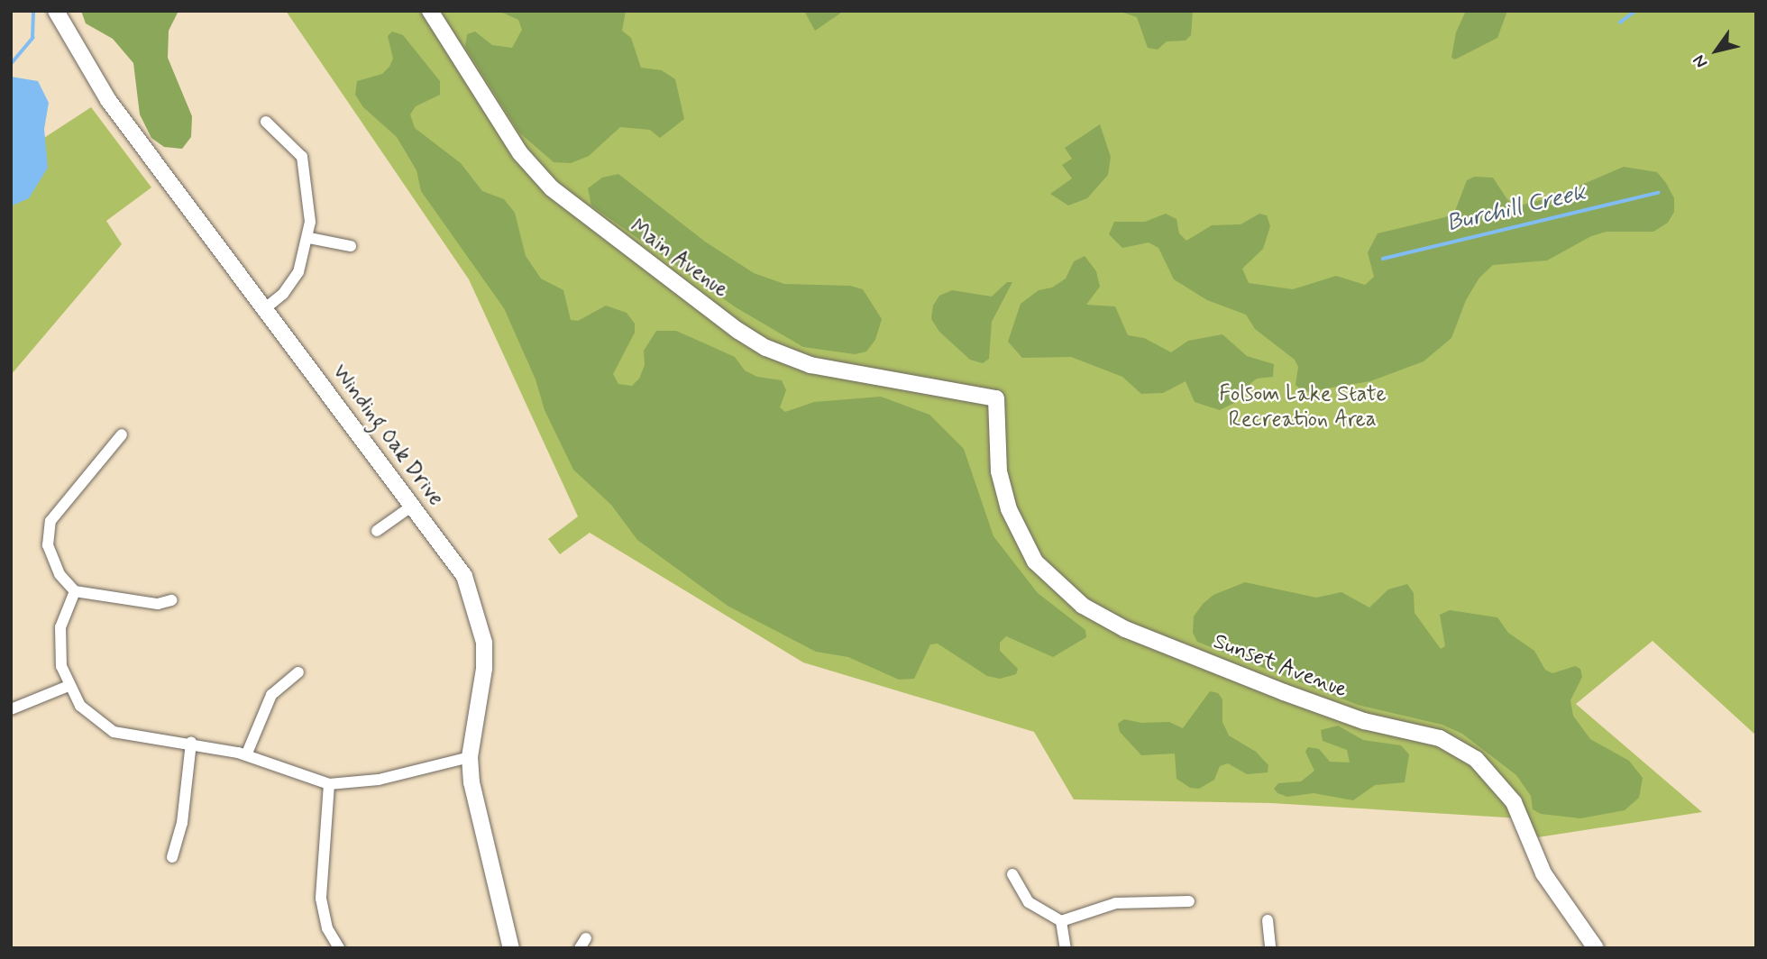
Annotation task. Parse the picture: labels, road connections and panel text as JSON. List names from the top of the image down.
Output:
{
  "streets": {
    "street": ["Main Avenue", "Winding Oak Drive", "Sunset Avenue"]
  },
  "crossings": [
    ["Main Avenue", "Sunset Avenue"]
  ],
  "water": ["Burchill Creek"],
  "parks": ["Folsom Lake State Recreation Area"],
  "north": "bottom left"
}
